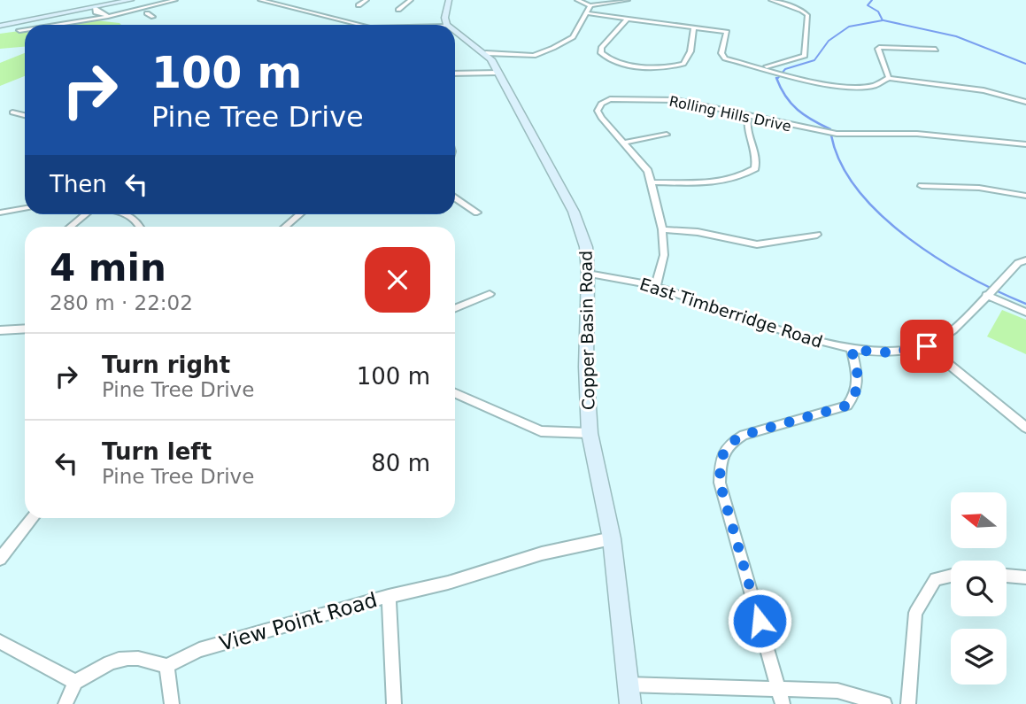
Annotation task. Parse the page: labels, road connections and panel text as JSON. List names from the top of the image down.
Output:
{
  "streets": {
    "street": [
      "Rolling Hills Drive",
      "East Timberridge Road",
      "Copper Basin Road",
      "View Point Road"
    ]
  },
  "crossings": [
    ["Rolling Hills Drive", "East Timberridge Road"],
    ["East Timberridge Road", "Copper Basin Road"],
    ["Copper Basin Road", "View Point Road"]
  ],
  "north": "left",
  "page": {
    "turn": ["100 m", "Pine Tree Drive"],
    "then": "Then",
    "heading": ["4 min", "280 m · 22:02"],
    "list": [
      {
        "name": "Turn right",
        "note": "Pine Tree Drive",
        "value": "100 m"
      },
      {
        "name": "Turn left",
        "note": "Pine Tree Drive",
        "value": "80 m"
      }
    ]
  }
}
